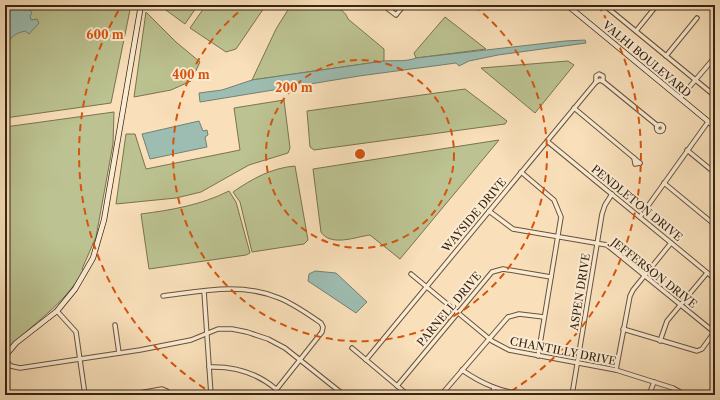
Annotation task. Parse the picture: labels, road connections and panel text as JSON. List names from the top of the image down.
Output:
{
  "streets": {
    "street": [
      "VALHI BOULEVARD",
      "PENDLETON DRIVE",
      "WAYSIDE DRIVE",
      "JEFFERSON DRIVE",
      "ASPEN DRIVE",
      "PARNELL DRIVE",
      "CHANTILLY DRIVE"
    ]
  },
  "crossings": [
    ["PENDLETON DRIVE", "WAYSIDE DRIVE"],
    ["PENDLETON DRIVE", "ASPEN DRIVE"],
    ["WAYSIDE DRIVE", "JEFFERSON DRIVE"],
    ["WAYSIDE DRIVE", "CHANTILLY DRIVE"],
    ["JEFFERSON DRIVE", "ASPEN DRIVE"],
    ["ASPEN DRIVE", "CHANTILLY DRIVE"],
    ["PARNELL DRIVE", "CHANTILLY DRIVE"]
  ],
  "rings": ["600 m", "400 m", "200 m"]
}
